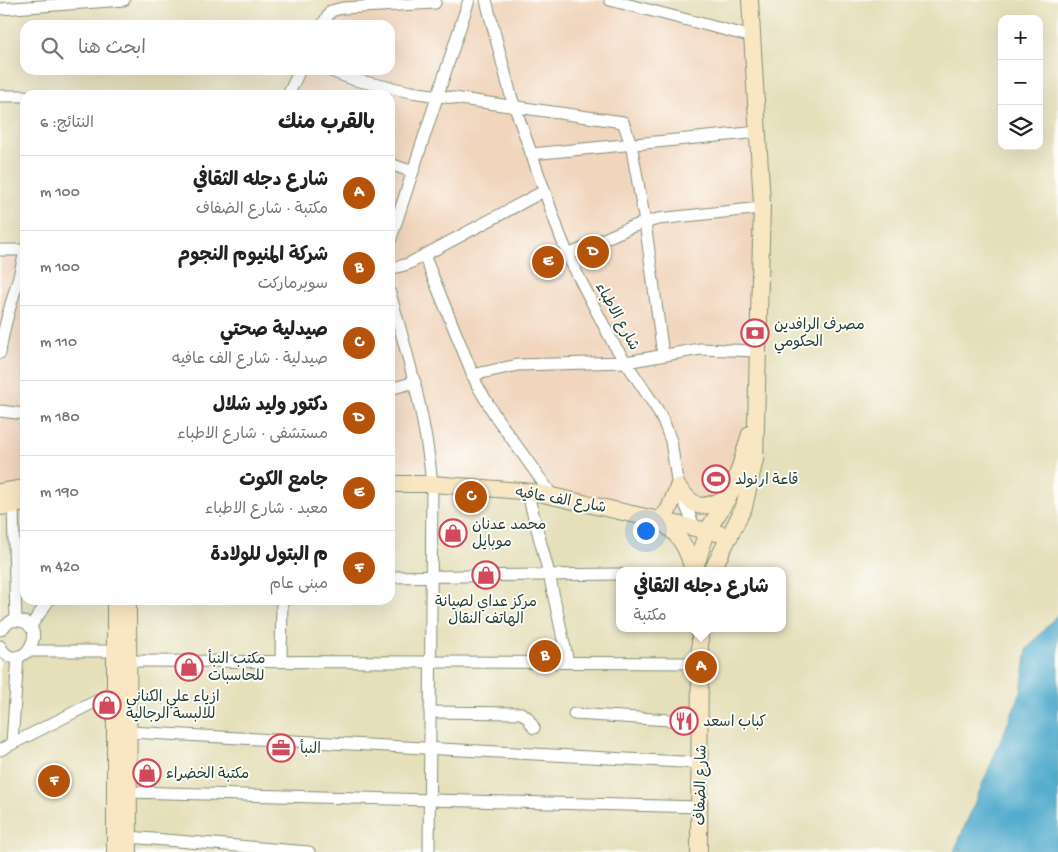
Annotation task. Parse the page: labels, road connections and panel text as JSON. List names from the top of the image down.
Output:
{
  "streets": {
    "street": ["شارع الاطباء", "شارع الف عافيه", "شارع الضفاف"]
  },
  "crossings": [
    ["شارع الاطباء", "شارع الف عافيه"]
  ],
  "places": {
    "bank": ["مصرف الرافدين الحكومي"],
    "sports": ["قاعة ارنولد"],
    "shop": [
      "محمد عدنان موبايل",
      "مركز عداي لصيانة الهاتف النقال",
      "مكتب النبأ للحاسبات",
      "ازياء علي الكناني للالبسة الرجالية",
      "مكتبة الخضراء"
    ],
    "restaurant": ["كباب اسعد"],
    "office": ["النبأ"]
  },
  "page": {
    "map_buttons": ["+", "−"],
    "search": "ابحث هنا",
    "heading": ["بالقرب منك", "النتائج: 6"],
    "list": [
      {
        "mark": "A",
        "name": "شارع دجله الثقافي",
        "note": "مكتبة · شارع الضفاف",
        "value": "100 m"
      },
      {
        "mark": "B",
        "name": "شركة المنيوم النجوم",
        "note": "سوبرماركت",
        "value": "100 m"
      },
      {
        "mark": "C",
        "name": "صيدلية صحتي",
        "note": "صيدلية · شارع الف عافيه",
        "value": "110 m"
      },
      {
        "mark": "D",
        "name": "دكتور وليد شلال",
        "note": "مستشفى · شارع الاطباء",
        "value": "180 m"
      },
      {
        "mark": "E",
        "name": "جامع الكوت",
        "note": "معبد · شارع الاطباء",
        "value": "190 m"
      },
      {
        "mark": "F",
        "name": "م البتول للولادة",
        "note": "مبنى عام",
        "value": "420 m"
      }
    ],
    "pins": [
      "D",
      "E",
      "C",
      "B",
      "A",
      "F"
    ],
    "popup": ["شارع دجله الثقافي", "مكتبة"]
  }
}
